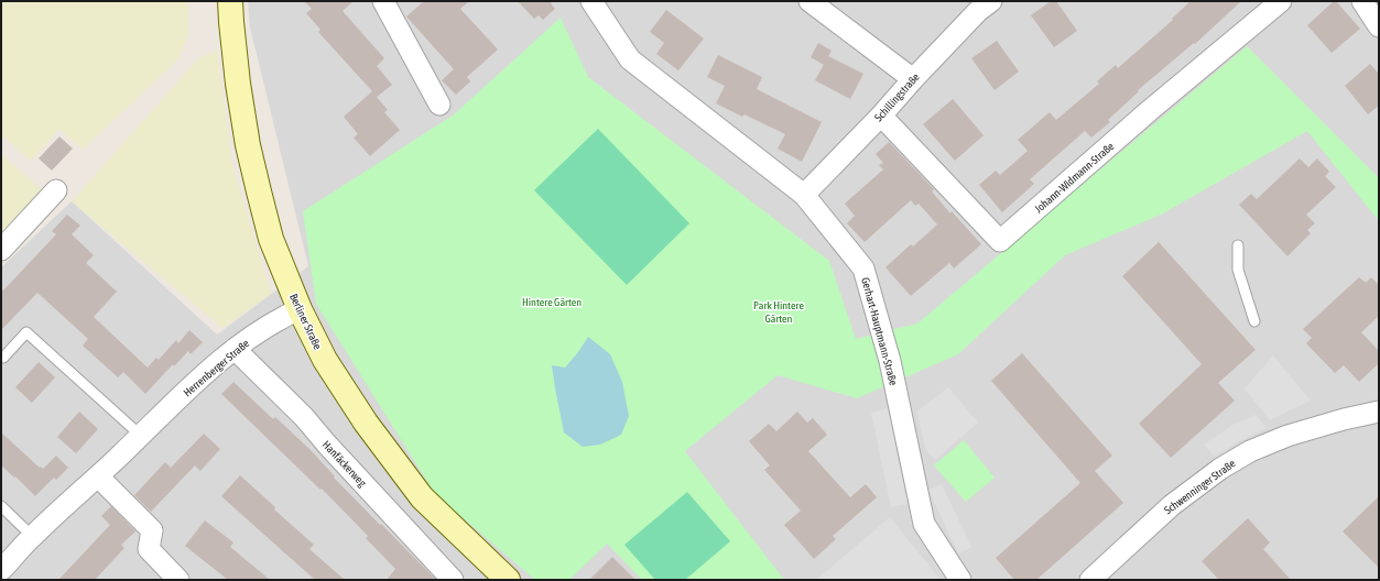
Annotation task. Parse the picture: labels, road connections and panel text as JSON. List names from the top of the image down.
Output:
{
  "streets": {
    "main road": ["Berliner Straße"],
    "street": [
      "Schillingstraße",
      "Johann-Widmann-Straße",
      "Gerhart-Hauptmann-Straße",
      "Herrenberger Straße",
      "Hanfäckerweg",
      "Schwenninger Straße"
    ]
  },
  "crossings": [
    ["Schillingstraße", "Johann-Widmann-Straße"],
    ["Schillingstraße", "Gerhart-Hauptmann-Straße"],
    ["Berliner Straße", "Herrenberger Straße"],
    ["Herrenberger Straße", "Hanfäckerweg"]
  ],
  "parks": ["Hintere Gärten", "Park Hintere Gärten"]
}
